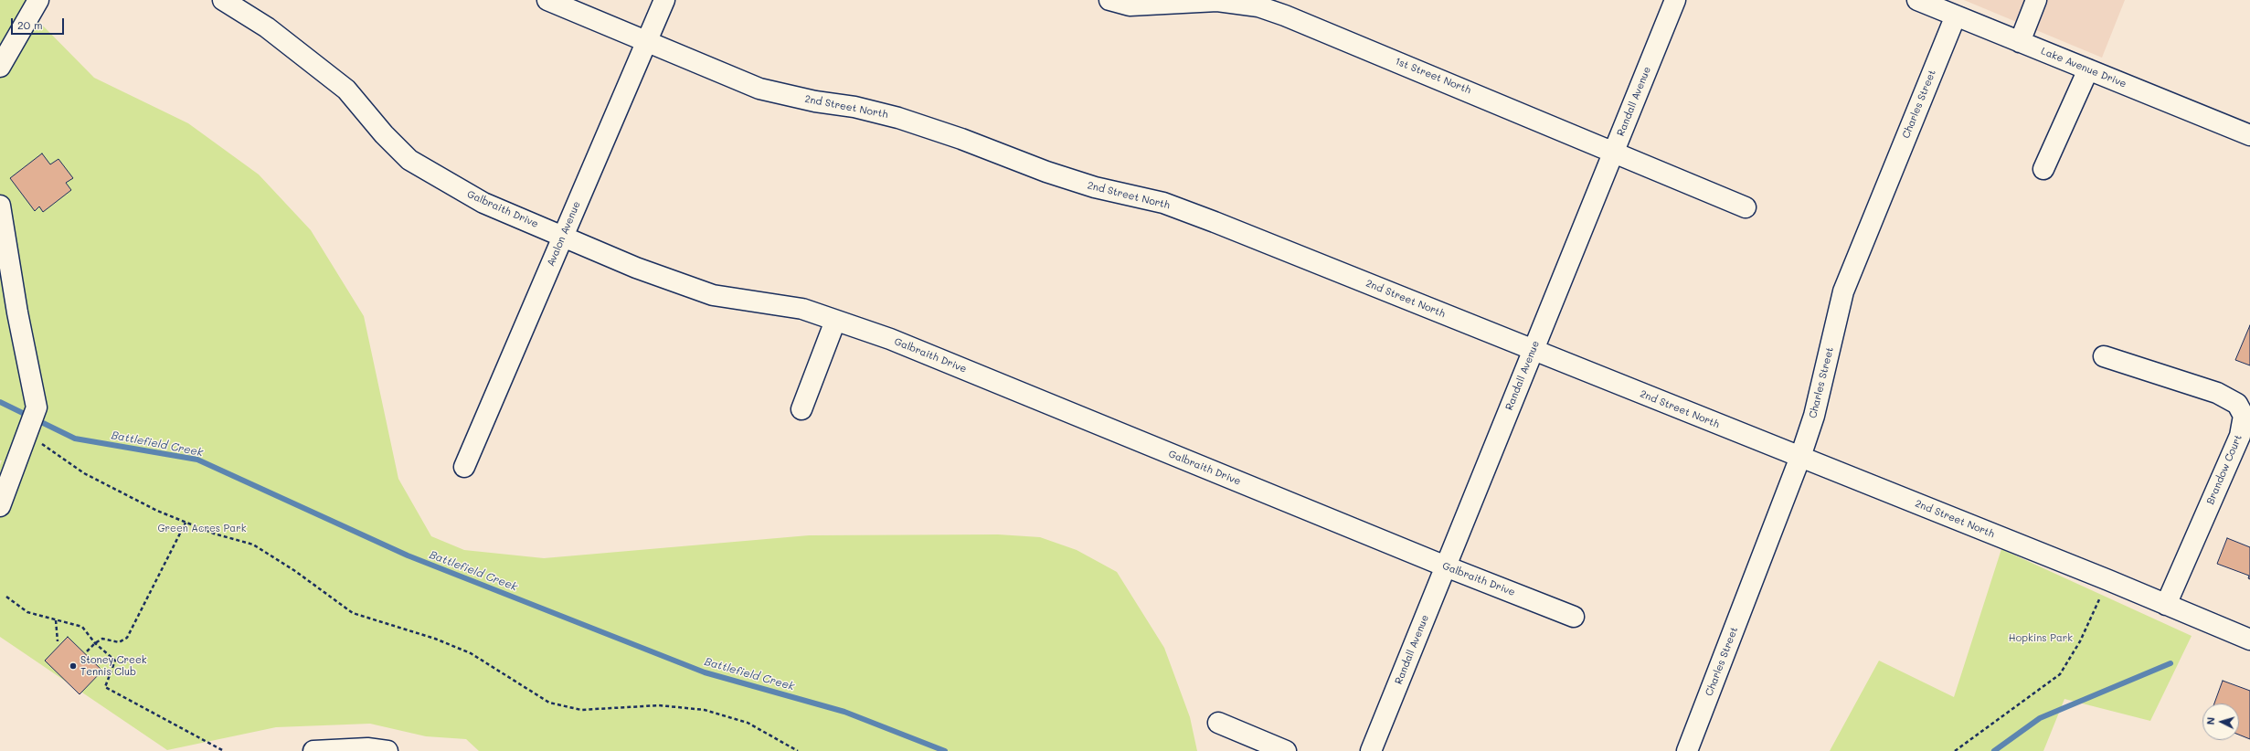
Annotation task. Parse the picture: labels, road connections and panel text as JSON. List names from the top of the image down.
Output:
{
  "streets": {
    "street": [
      "Lake Avenue Drive",
      "1st Street North",
      "Randall Avenue",
      "Charles Street",
      "2nd Street North",
      "Galbraith Drive",
      "Avalon Avenue",
      "Brandow Court"
    ]
  },
  "crossings": [
    ["Lake Avenue Drive", "Charles Street"],
    ["1st Street North", "Randall Avenue"],
    ["Randall Avenue", "2nd Street North"],
    ["Randall Avenue", "Galbraith Drive"],
    ["Charles Street", "2nd Street North"],
    ["2nd Street North", "Avalon Avenue"],
    ["2nd Street North", "Brandow Court"],
    ["Galbraith Drive", "Avalon Avenue"]
  ],
  "water": ["Battlefield Creek"],
  "parks": ["Green Acres Park", "Hopkins Park"],
  "places": ["Stoney Creek Tennis Club"],
  "scale_bar": "20 m",
  "north": "left"
}
